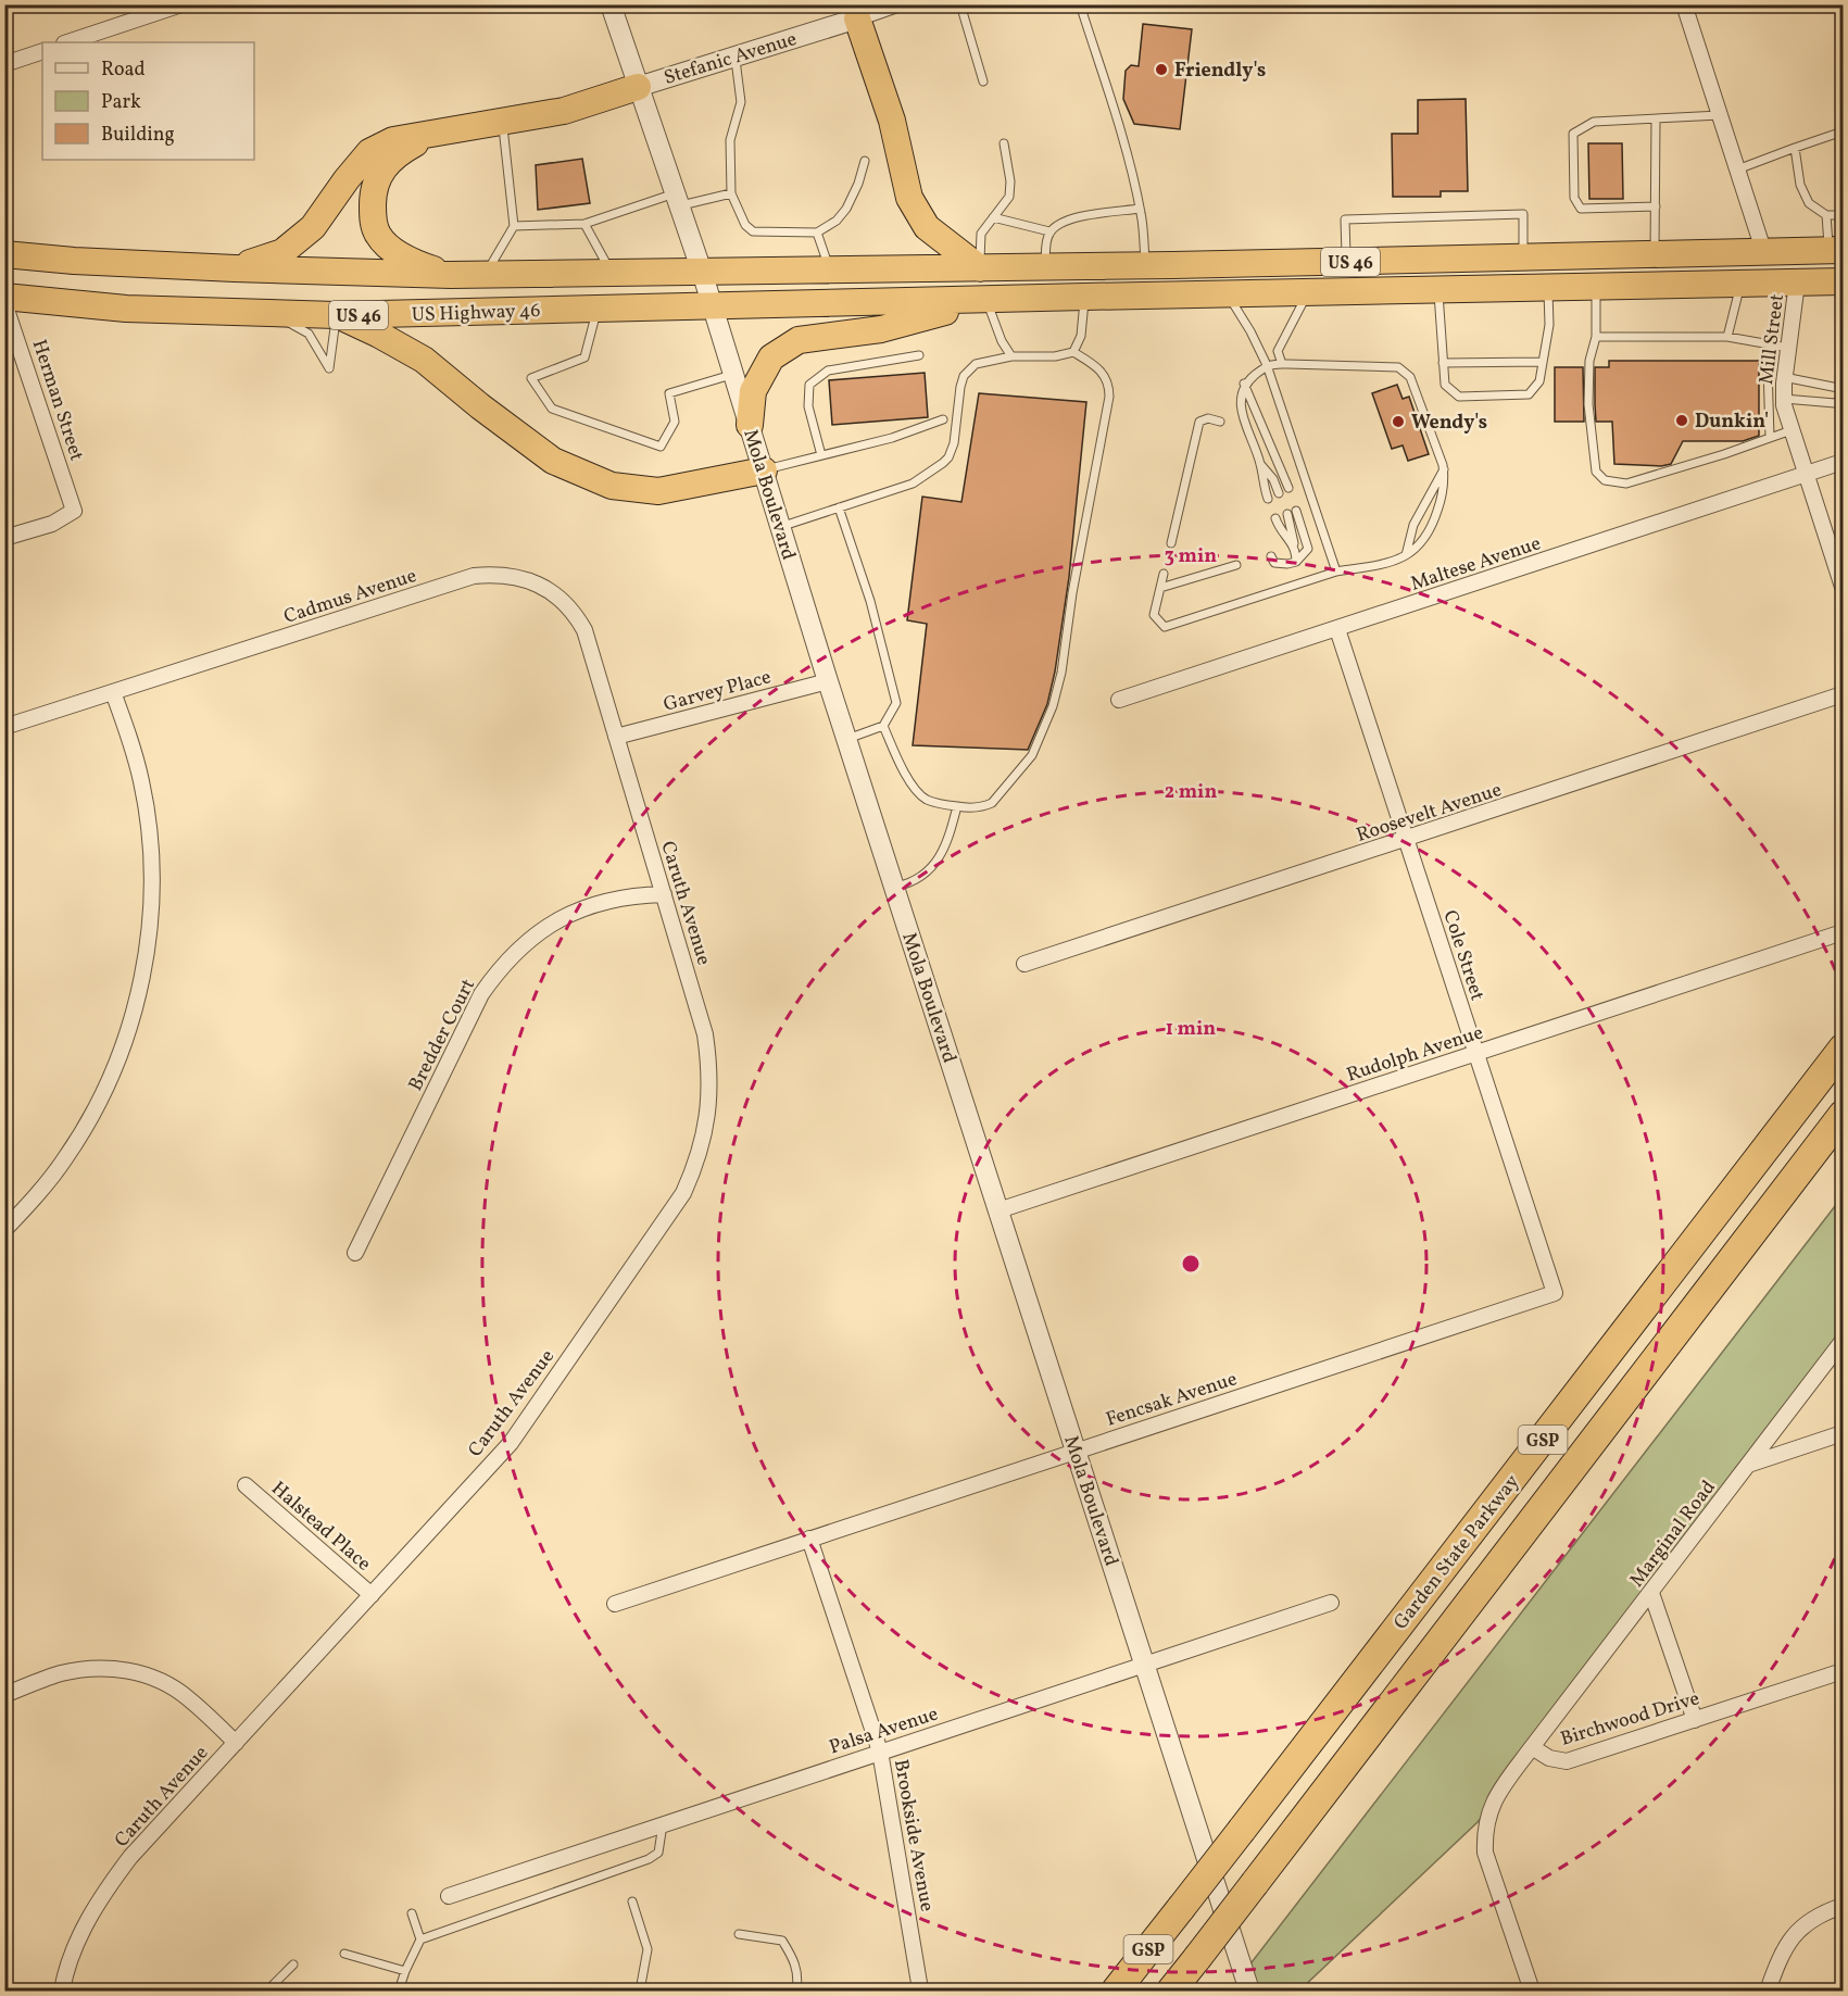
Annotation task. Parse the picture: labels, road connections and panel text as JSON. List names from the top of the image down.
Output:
{
  "streets": {
    "highway": [
      "US 46",
      "US Highway 46",
      "GSP",
      "Garden State Parkway"
    ],
    "street": [
      "Stefanic Avenue",
      "Mill Street",
      "Herman Street",
      "Mola Boulevard",
      "Maltese Avenue",
      "Cadmus Avenue",
      "Garvey Place",
      "Roosevelt Avenue",
      "Caruth Avenue",
      "Cole Street",
      "Bredder Court",
      "Rudolph Avenue",
      "Fencsak Avenue",
      "Halstead Place",
      "Marginal Road",
      "Birchwood Drive",
      "Palsa Avenue",
      "Brookside Avenue"
    ]
  },
  "crossings": [
    ["Stefanic Avenue", "Mola Boulevard"],
    ["US 46", "US Highway 46"],
    ["US 46", "Mill Street"],
    ["US 46", "Mola Boulevard"],
    ["US Highway 46", "Mola Boulevard"],
    ["Mill Street", "Maltese Avenue"],
    ["Mola Boulevard", "Garvey Place"],
    ["Mola Boulevard", "Rudolph Avenue"],
    ["Mola Boulevard", "Fencsak Avenue"],
    ["Mola Boulevard", "Palsa Avenue"],
    ["Maltese Avenue", "Cole Street"],
    ["Cadmus Avenue", "Garvey Place"],
    ["Cadmus Avenue", "Caruth Avenue"],
    ["Garvey Place", "Caruth Avenue"],
    ["Roosevelt Avenue", "Cole Street"],
    ["Caruth Avenue", "Bredder Court"],
    ["Caruth Avenue", "Halstead Place"],
    ["Cole Street", "Rudolph Avenue"],
    ["Cole Street", "Fencsak Avenue"],
    ["Fencsak Avenue", "Brookside Avenue"],
    ["Marginal Road", "Birchwood Drive"],
    ["Palsa Avenue", "Brookside Avenue"]
  ],
  "places": ["Friendly's", "Dunkin'", "Wendy's"],
  "legend": ["Road", "Park", "Building"],
  "rings": ["3 min", "2 min", "1 min"]
}
